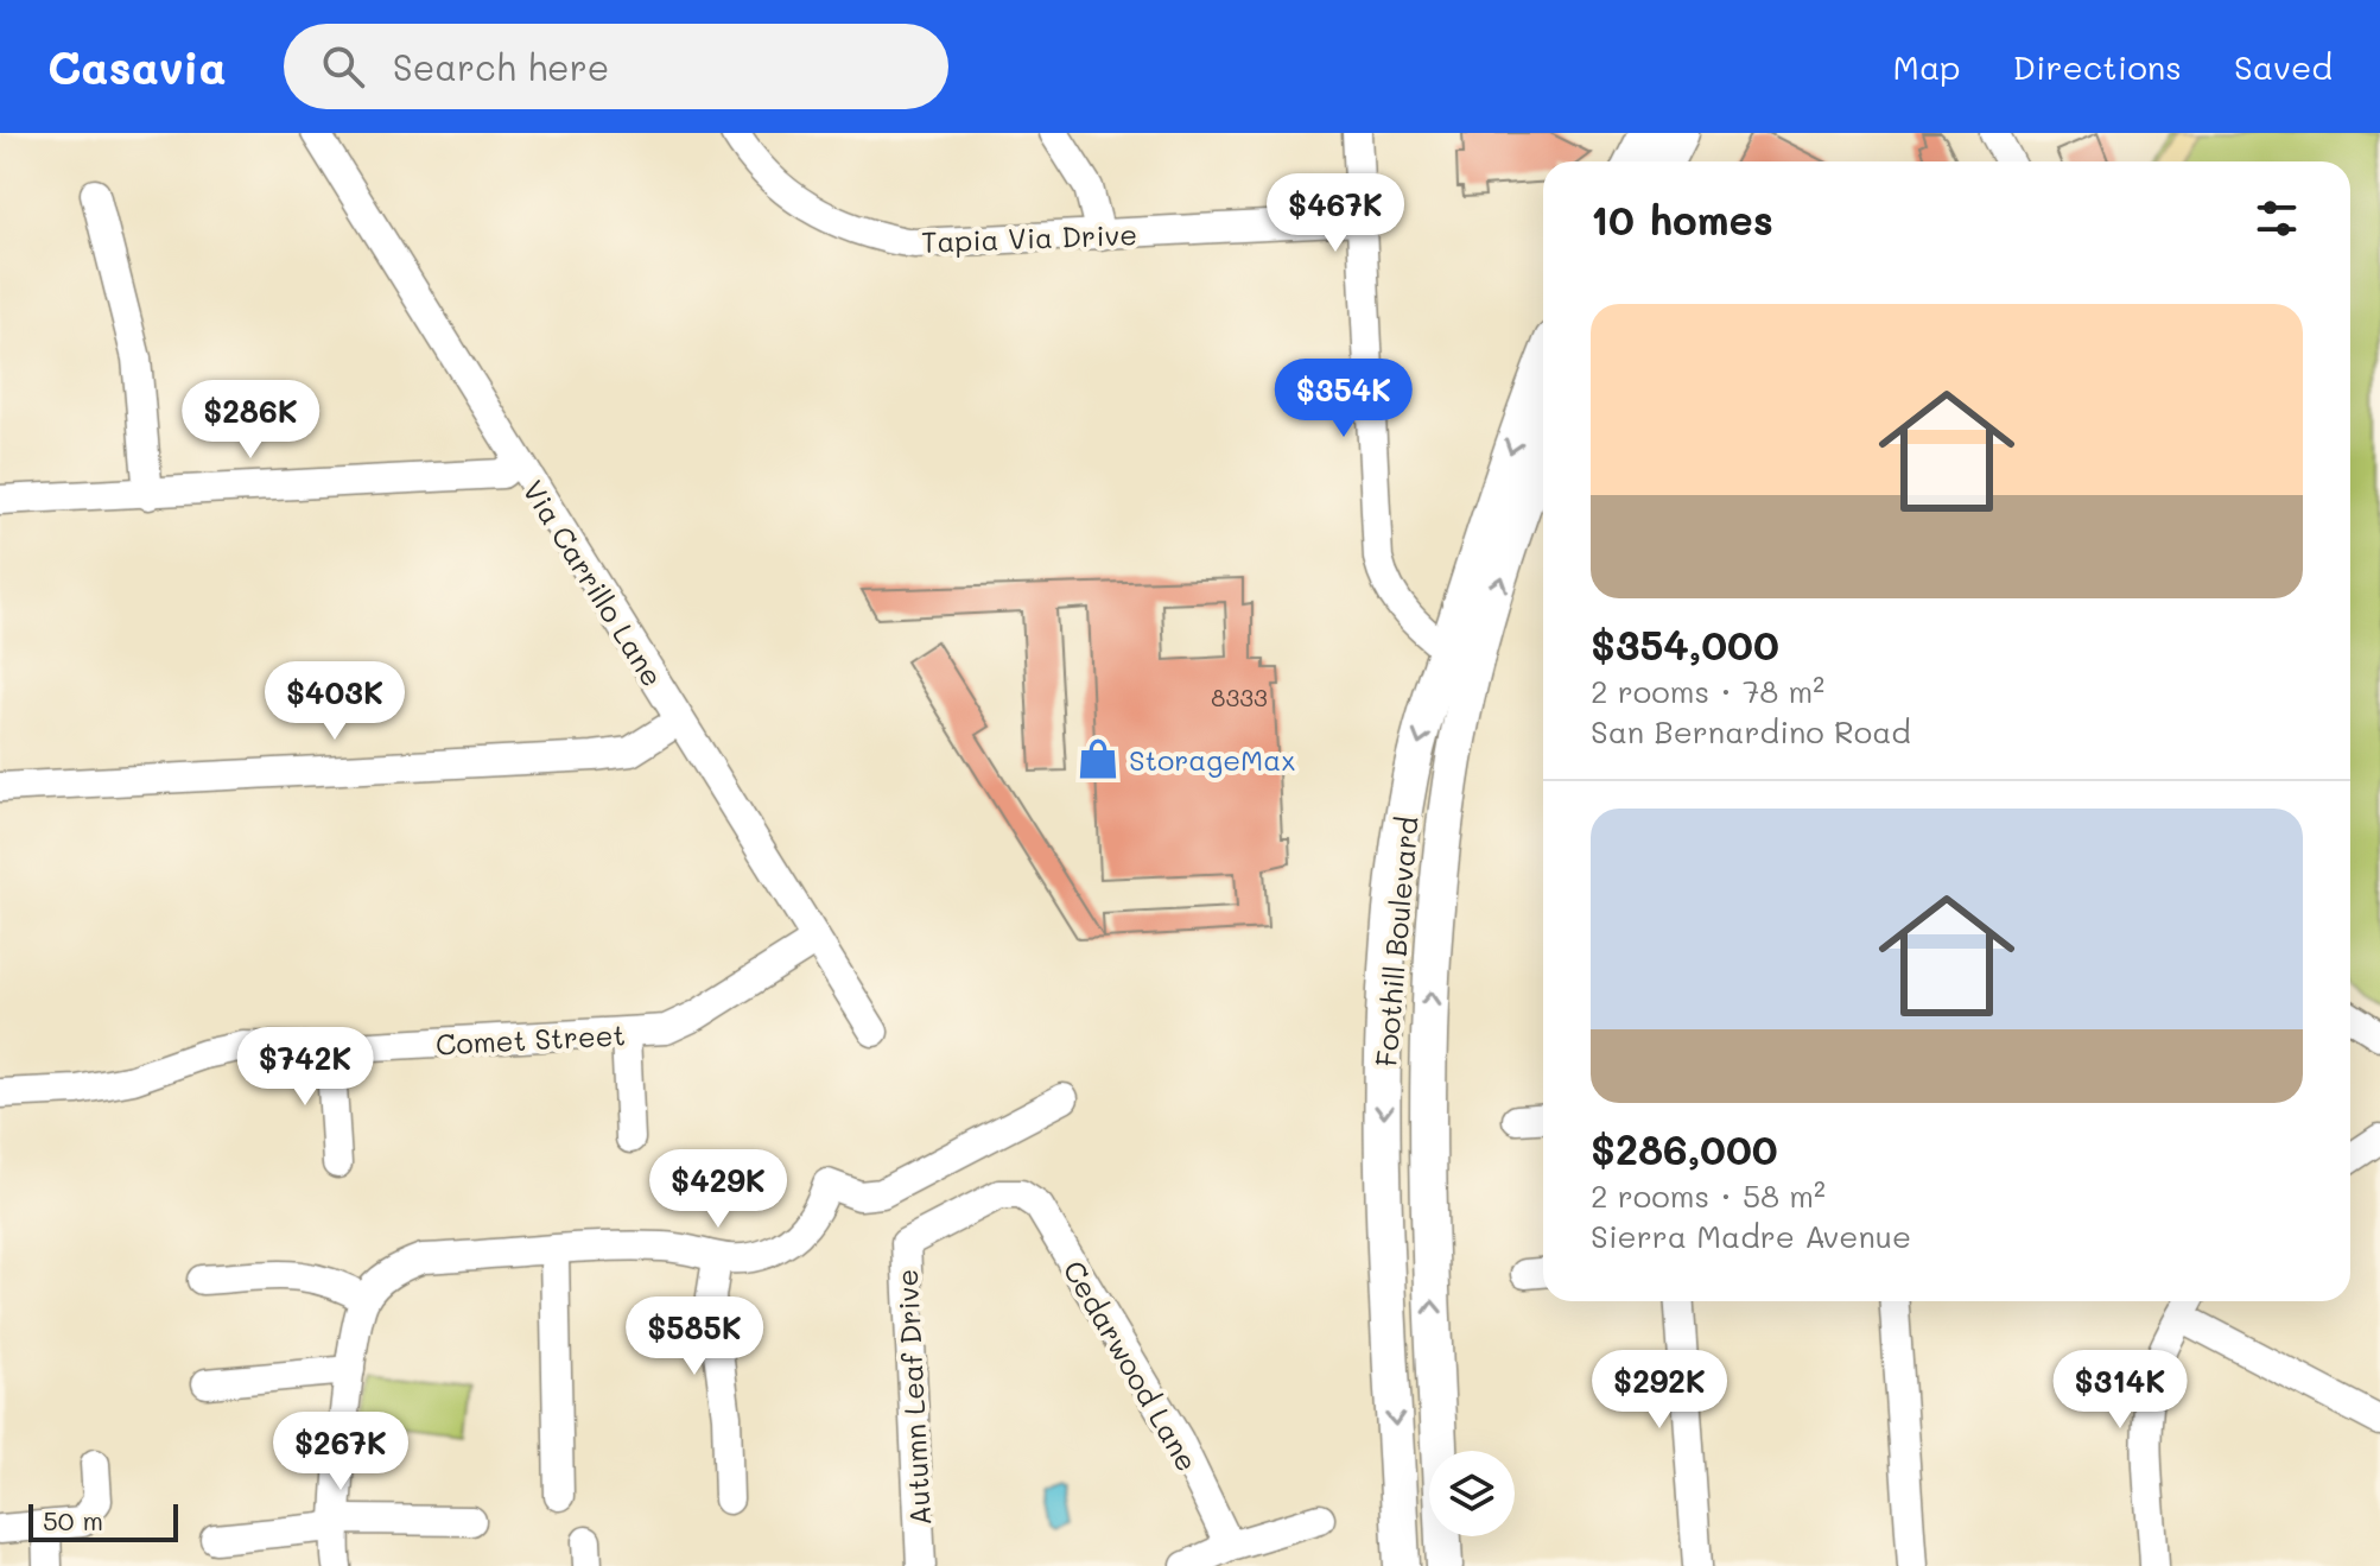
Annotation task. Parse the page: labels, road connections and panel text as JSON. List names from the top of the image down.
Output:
{
  "streets": {
    "main road": ["Foothill Boulevard"],
    "street": [
      "Tapia Via Drive",
      "Via Carrillo Lane",
      "Comet Street",
      "Cedarwood Lane",
      "Autumn Leaf Drive"
    ]
  },
  "crossings": [
    ["Via Carrillo Lane", "Comet Street"],
    ["Cedarwood Lane", "Autumn Leaf Drive"]
  ],
  "places": {
    "shop": ["StorageMax"]
  },
  "house_numbers": ["8333"],
  "scale_bar": "50 m",
  "page": {
    "header": "Casavia",
    "search": "Search here",
    "nav": ["Map", "Directions", "Saved"],
    "heading": "10 homes",
    "price": [
      "$467K",
      "$354K",
      "$286K",
      "$403K",
      "$742K",
      "$429K",
      "$585K",
      "$292K",
      "$314K",
      "$267K"
    ],
    "list": [
      {
        "name": "$354,000",
        "note": "2 rooms · 78 m² · San Bernardino Road"
      },
      {
        "name": "$286,000",
        "note": "2 rooms · 58 m² · Sierra Madre Avenue"
      }
    ],
    "scale": "50 m"
  }
}
